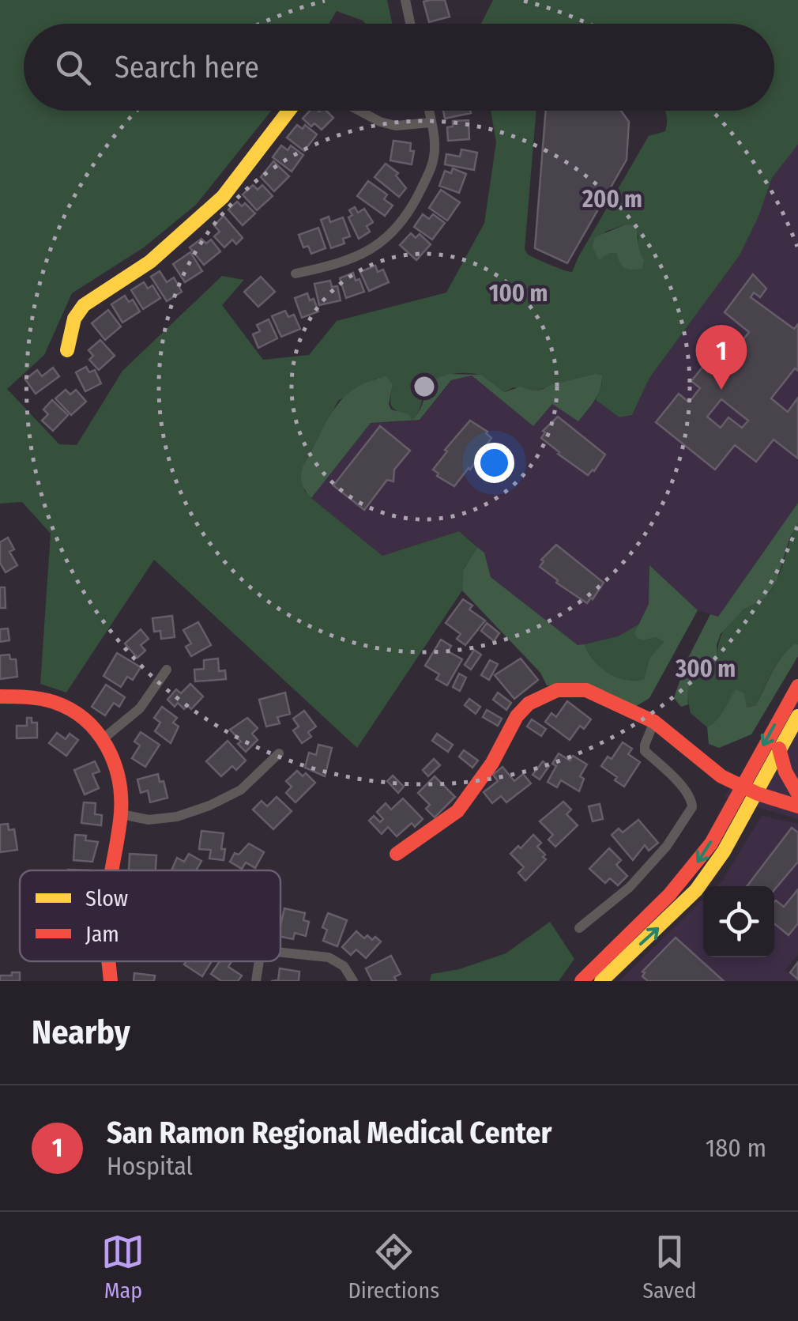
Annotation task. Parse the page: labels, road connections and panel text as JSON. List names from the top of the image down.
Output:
{
  "legend": ["Slow", "Jam"],
  "page": {
    "search": "Search here",
    "pins": "1",
    "heading": "Nearby",
    "list": [
      {
        "mark": "1",
        "name": "San Ramon Regional Medical Center",
        "note": "Hospital",
        "value": "180 m"
      }
    ],
    "nav": ["Map", "Directions", "Saved"]
  },
  "rings": ["200 m", "100 m", "300 m"]
}
